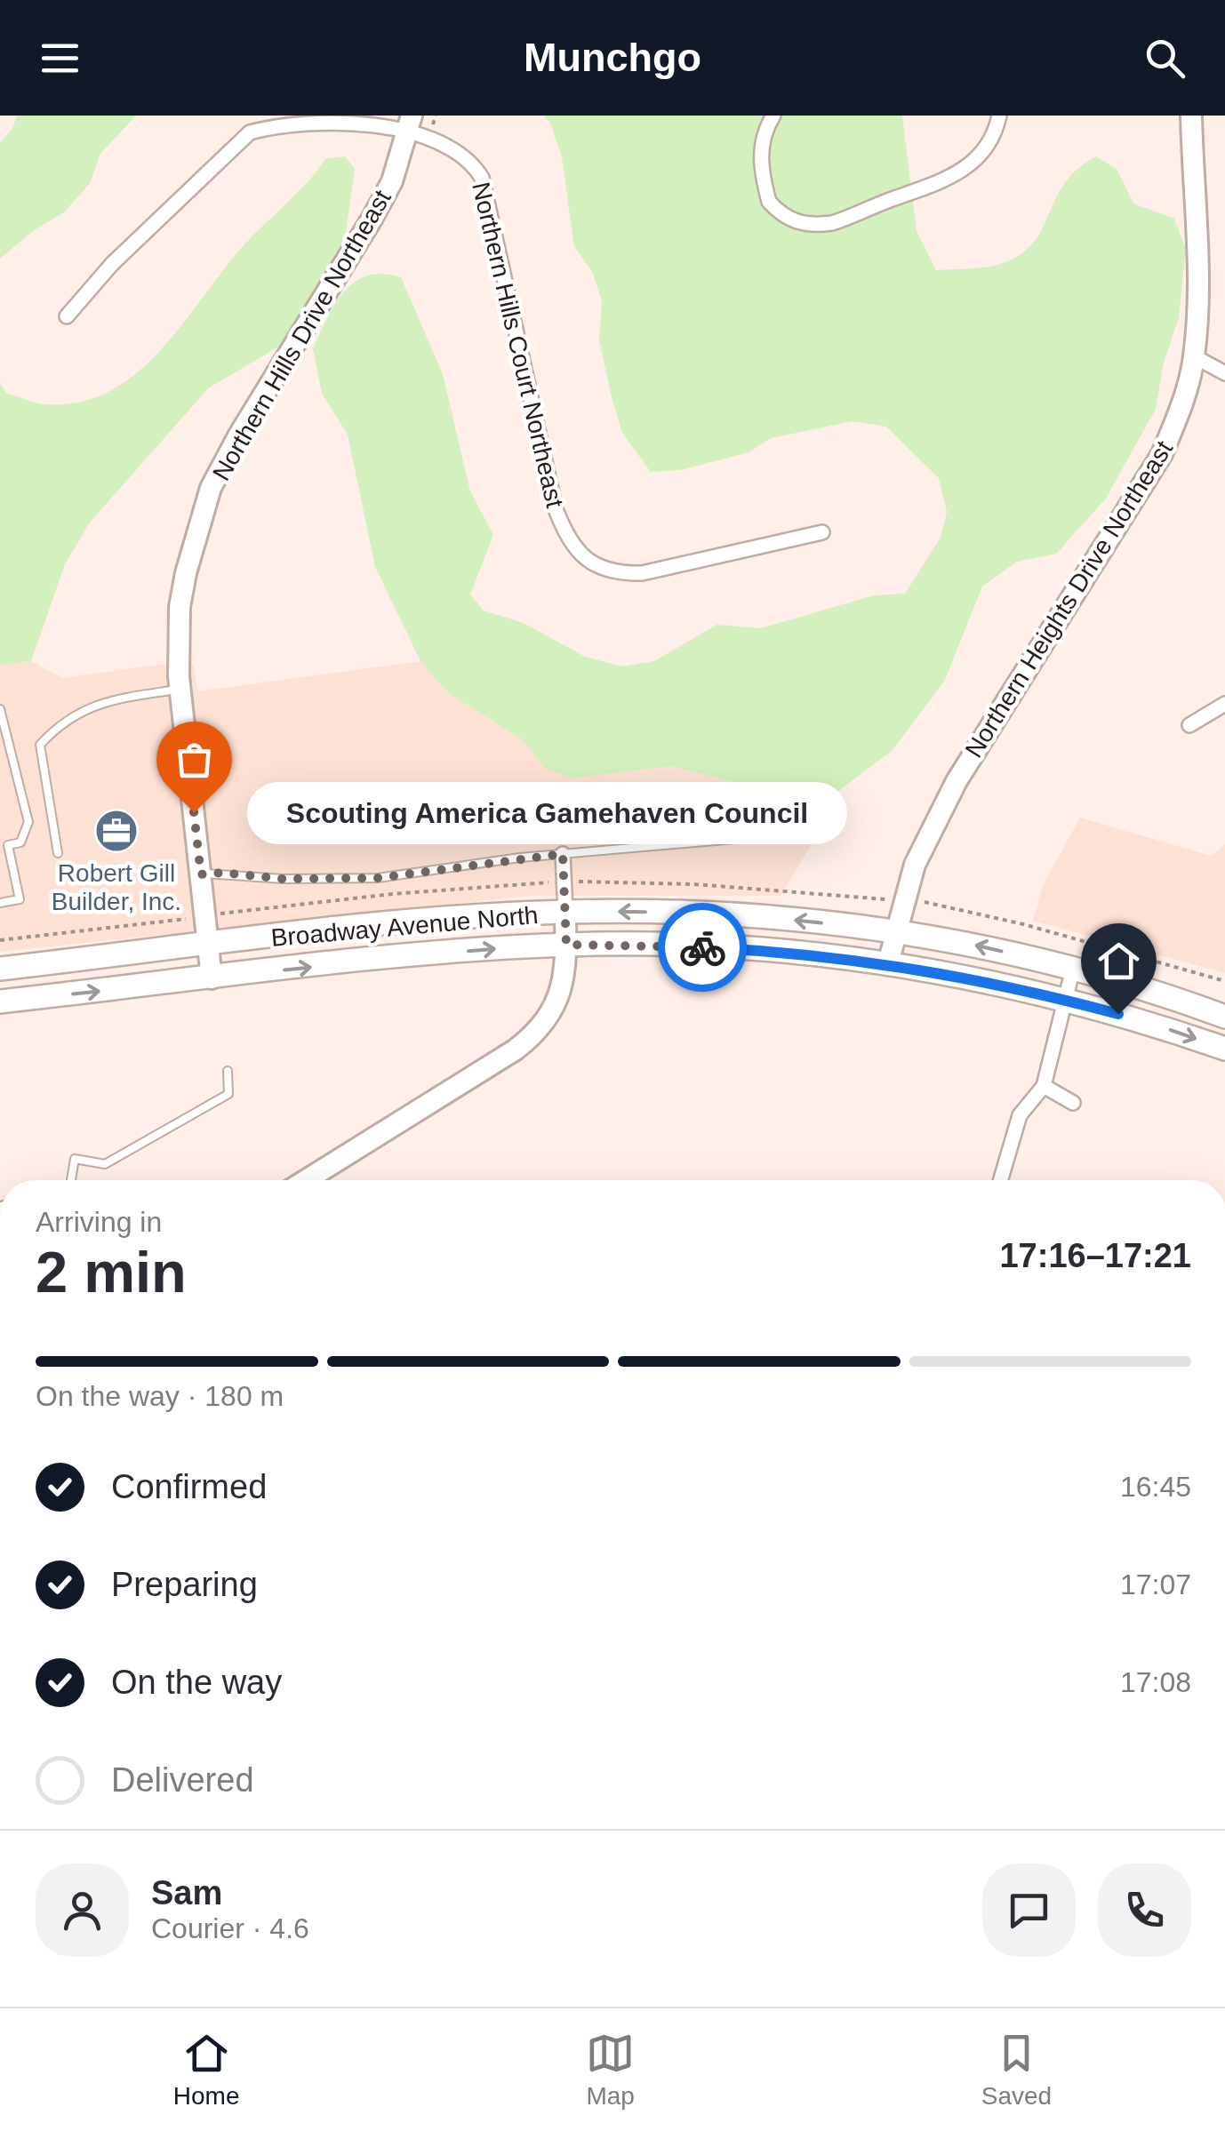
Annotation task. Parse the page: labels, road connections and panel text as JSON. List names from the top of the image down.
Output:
{
  "streets": {
    "main road": ["Broadway Avenue North"],
    "street": ["Northern Hills Drive Northeast", "Northern Hills Court Northeast", "Northern Heights Drive Northeast"]
  },
  "crossings": [
    ["Northern Hills Drive Northeast", "Northern Hills Court Northeast"],
    ["Northern Hills Drive Northeast", "Broadway Avenue North"],
    ["Northern Heights Drive Northeast", "Broadway Avenue North"]
  ],
  "places": {
    "other": ["Scouting America Gamehaven Council"],
    "office": ["Robert Gill Builder, Inc."]
  },
  "page": {
    "header": "Munchgo",
    "bubble": "Scouting America Gamehaven Council",
    "heading": ["2 min", "Arriving in", "17:16–17:21"],
    "panel": ["Sam", "Courier · 4.6"],
    "bar": "On the way · 180 m",
    "list": [
      ["Confirmed", "16:45"],
      ["Preparing", "17:07"],
      ["On the way", "17:08"],
      "Delivered"
    ],
    "tabs": ["Home", "Map", "Saved"]
  }
}
